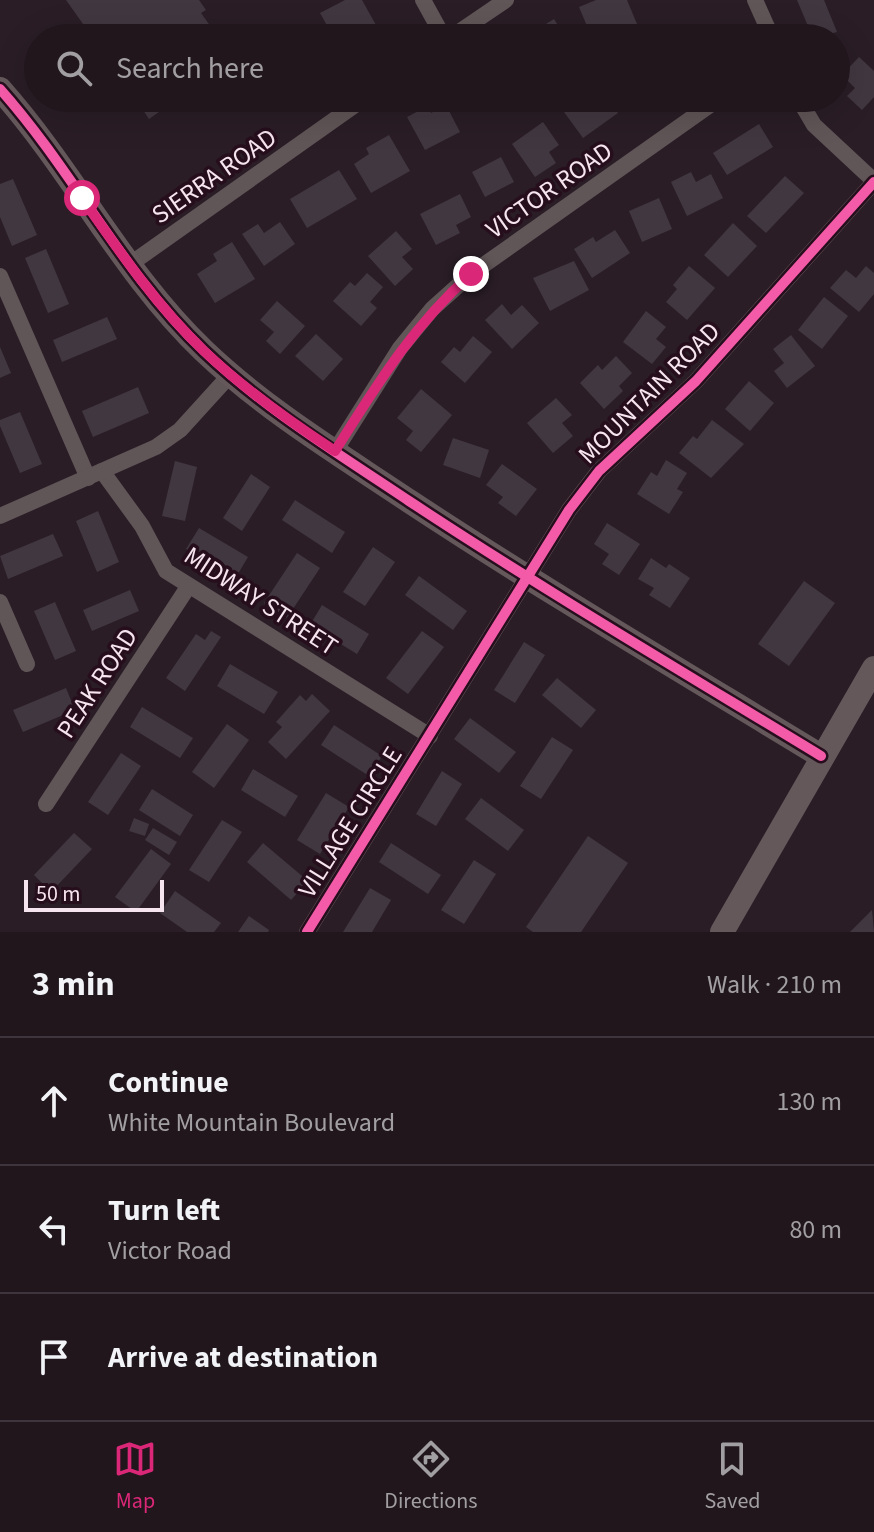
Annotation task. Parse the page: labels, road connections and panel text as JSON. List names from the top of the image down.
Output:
{
  "streets": {
    "street": [
      "SIERRA ROAD",
      "VICTOR ROAD",
      "MOUNTAIN ROAD",
      "MIDWAY STREET",
      "PEAK ROAD",
      "VILLAGE CIRCLE"
    ]
  },
  "crossings": [
    ["MOUNTAIN ROAD", "MIDWAY STREET"],
    ["MOUNTAIN ROAD", "VILLAGE CIRCLE"],
    ["MIDWAY STREET", "PEAK ROAD"],
    ["MIDWAY STREET", "VILLAGE CIRCLE"]
  ],
  "scale_bar": "50 m",
  "page": {
    "search": "Search here",
    "scale": "50 m",
    "heading": ["3 min", "Walk · 210 m"],
    "list": [
      ["Continue", "White Mountain Boulevard", "130 m"],
      ["Turn left", "Victor Road", "80 m"],
      "Arrive at destination"
    ],
    "nav": ["Map", "Directions", "Saved"]
  }
}
